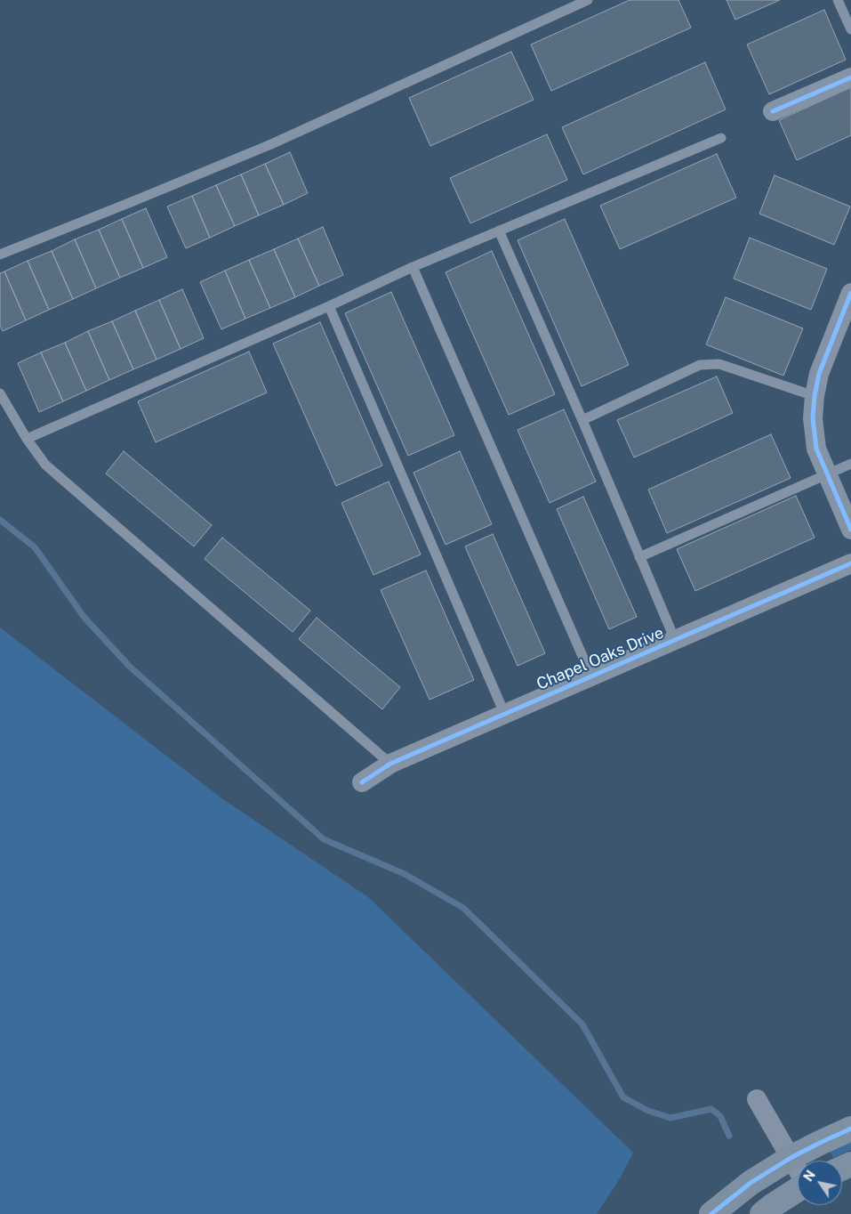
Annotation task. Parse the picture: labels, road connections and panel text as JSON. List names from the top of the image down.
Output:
{
  "streets": {
    "street": ["Chapel Oaks Drive"]
  },
  "north": "top left"
}
